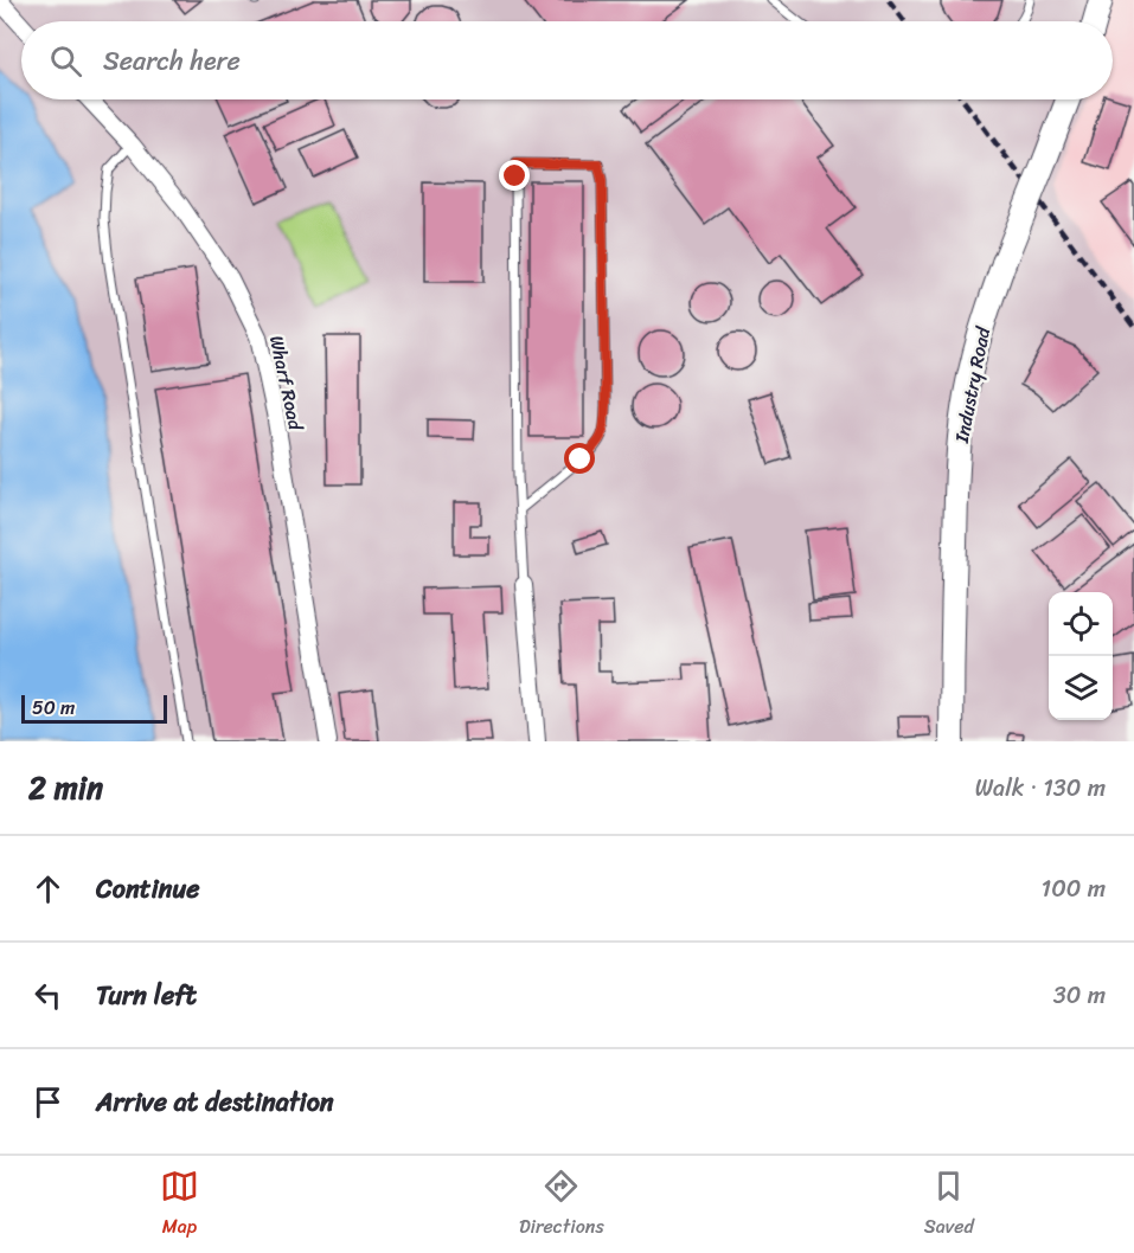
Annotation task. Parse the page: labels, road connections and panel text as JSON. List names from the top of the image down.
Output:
{
  "streets": {
    "street": ["Wharf Road", "Industry Road"]
  },
  "scale_bar": "50 m",
  "page": {
    "search": "Search here",
    "scale": "50 m",
    "heading": ["2 min", "Walk · 130 m"],
    "list": [
      ["Continue", "100 m"],
      ["Turn left", "30 m"],
      "Arrive at destination"
    ],
    "nav": ["Map", "Directions", "Saved"]
  }
}
